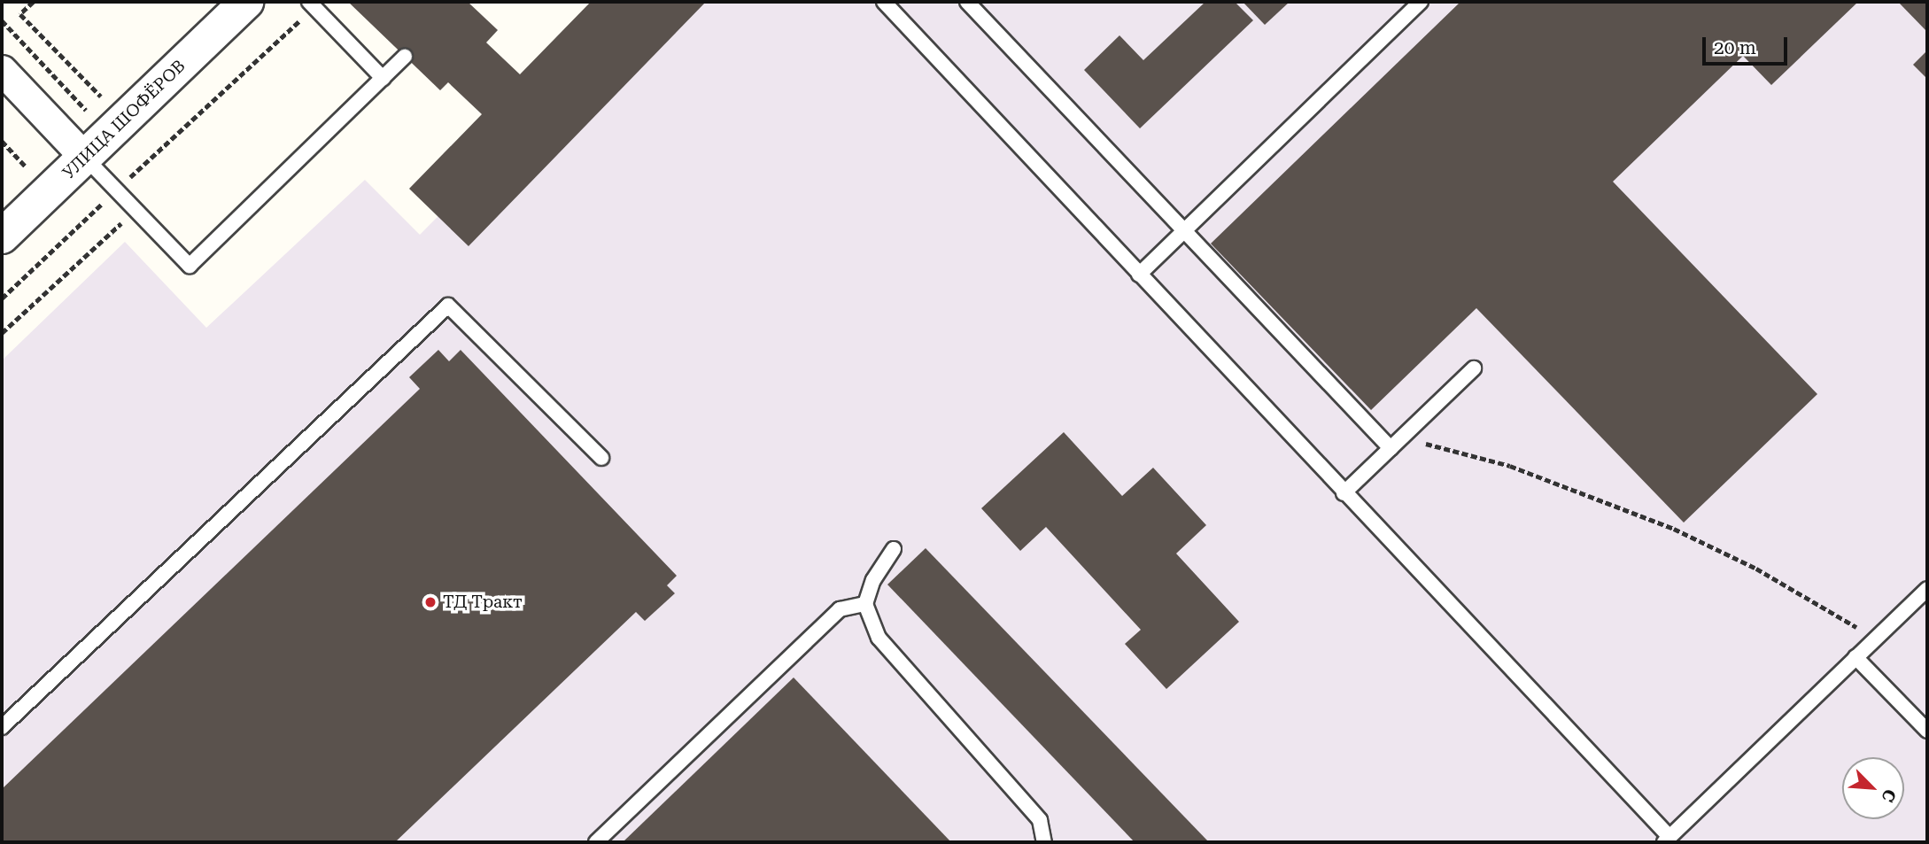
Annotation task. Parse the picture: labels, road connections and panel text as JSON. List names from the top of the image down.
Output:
{
  "streets": {
    "street": ["УЛИЦА ШОФЁРОВ"]
  },
  "places": ["ТД Тракт"],
  "scale_bar": "20 m",
  "north": "bottom right"
}
